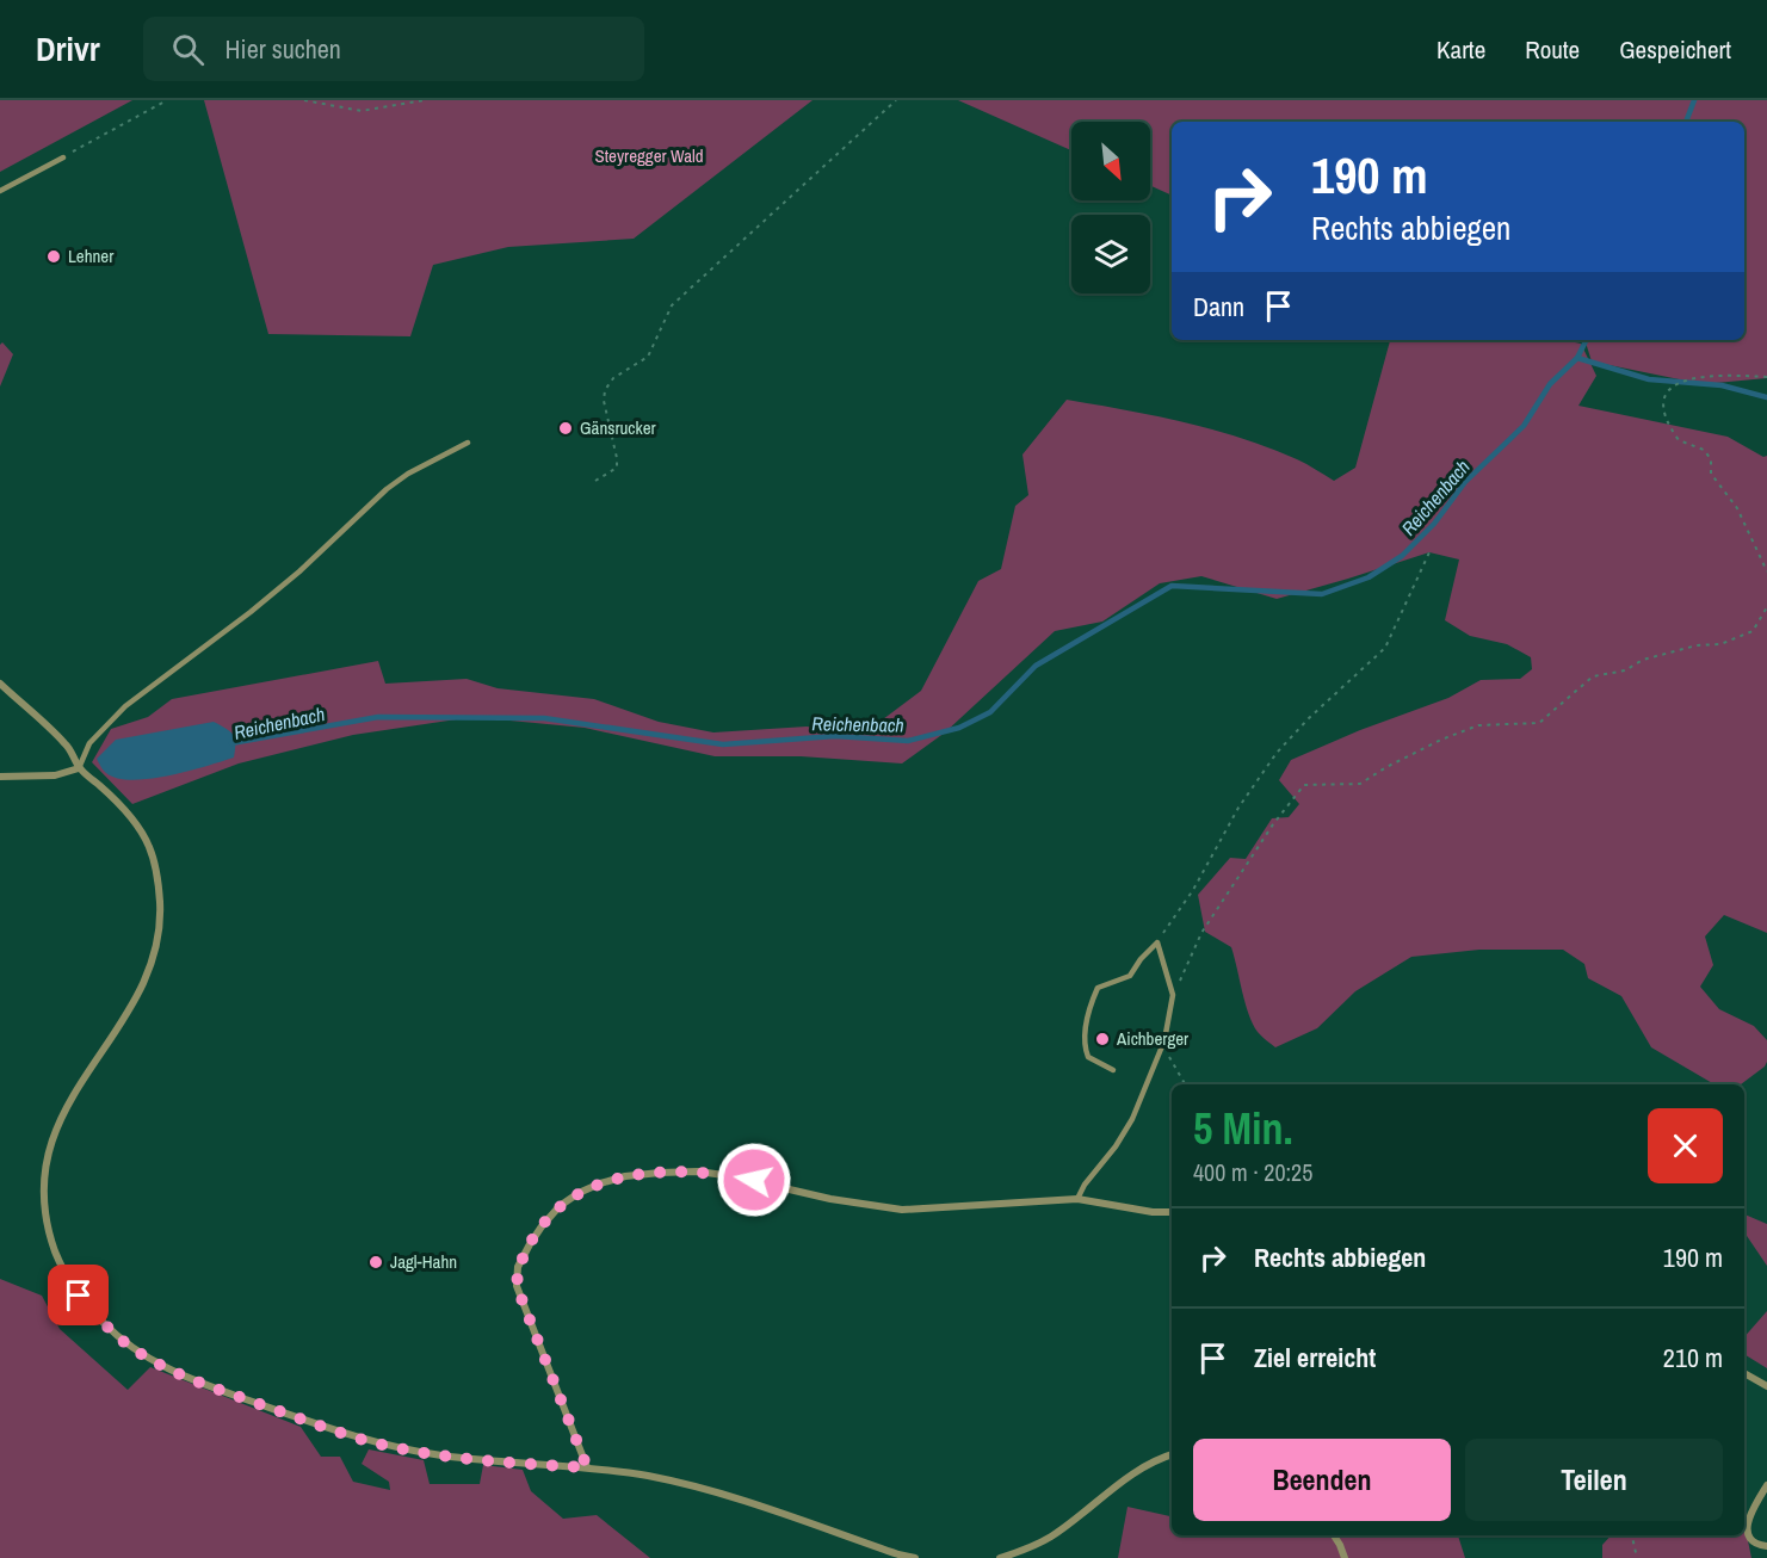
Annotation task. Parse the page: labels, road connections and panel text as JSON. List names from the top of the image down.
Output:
{
  "water": ["Reichenbach"],
  "parks": ["Steyregger Wald"],
  "places": [
    "Lehner",
    "Gänsrucker",
    "Aichberger",
    "Jagl-Hahn"
  ],
  "north": "bottom right",
  "page": {
    "header": "Drivr",
    "search": "Hier suchen",
    "nav": ["Karte", "Route", "Gespeichert"],
    "turn": ["190 m", "Rechts abbiegen"],
    "then": "Dann",
    "heading": ["5 Min.", "400 m · 20:25"],
    "list": [
      {
        "name": "Rechts abbiegen",
        "value": "190 m"
      },
      {
        "name": "Ziel erreicht",
        "value": "210 m"
      }
    ],
    "buttons": ["Beenden", "Teilen"]
  }
}
